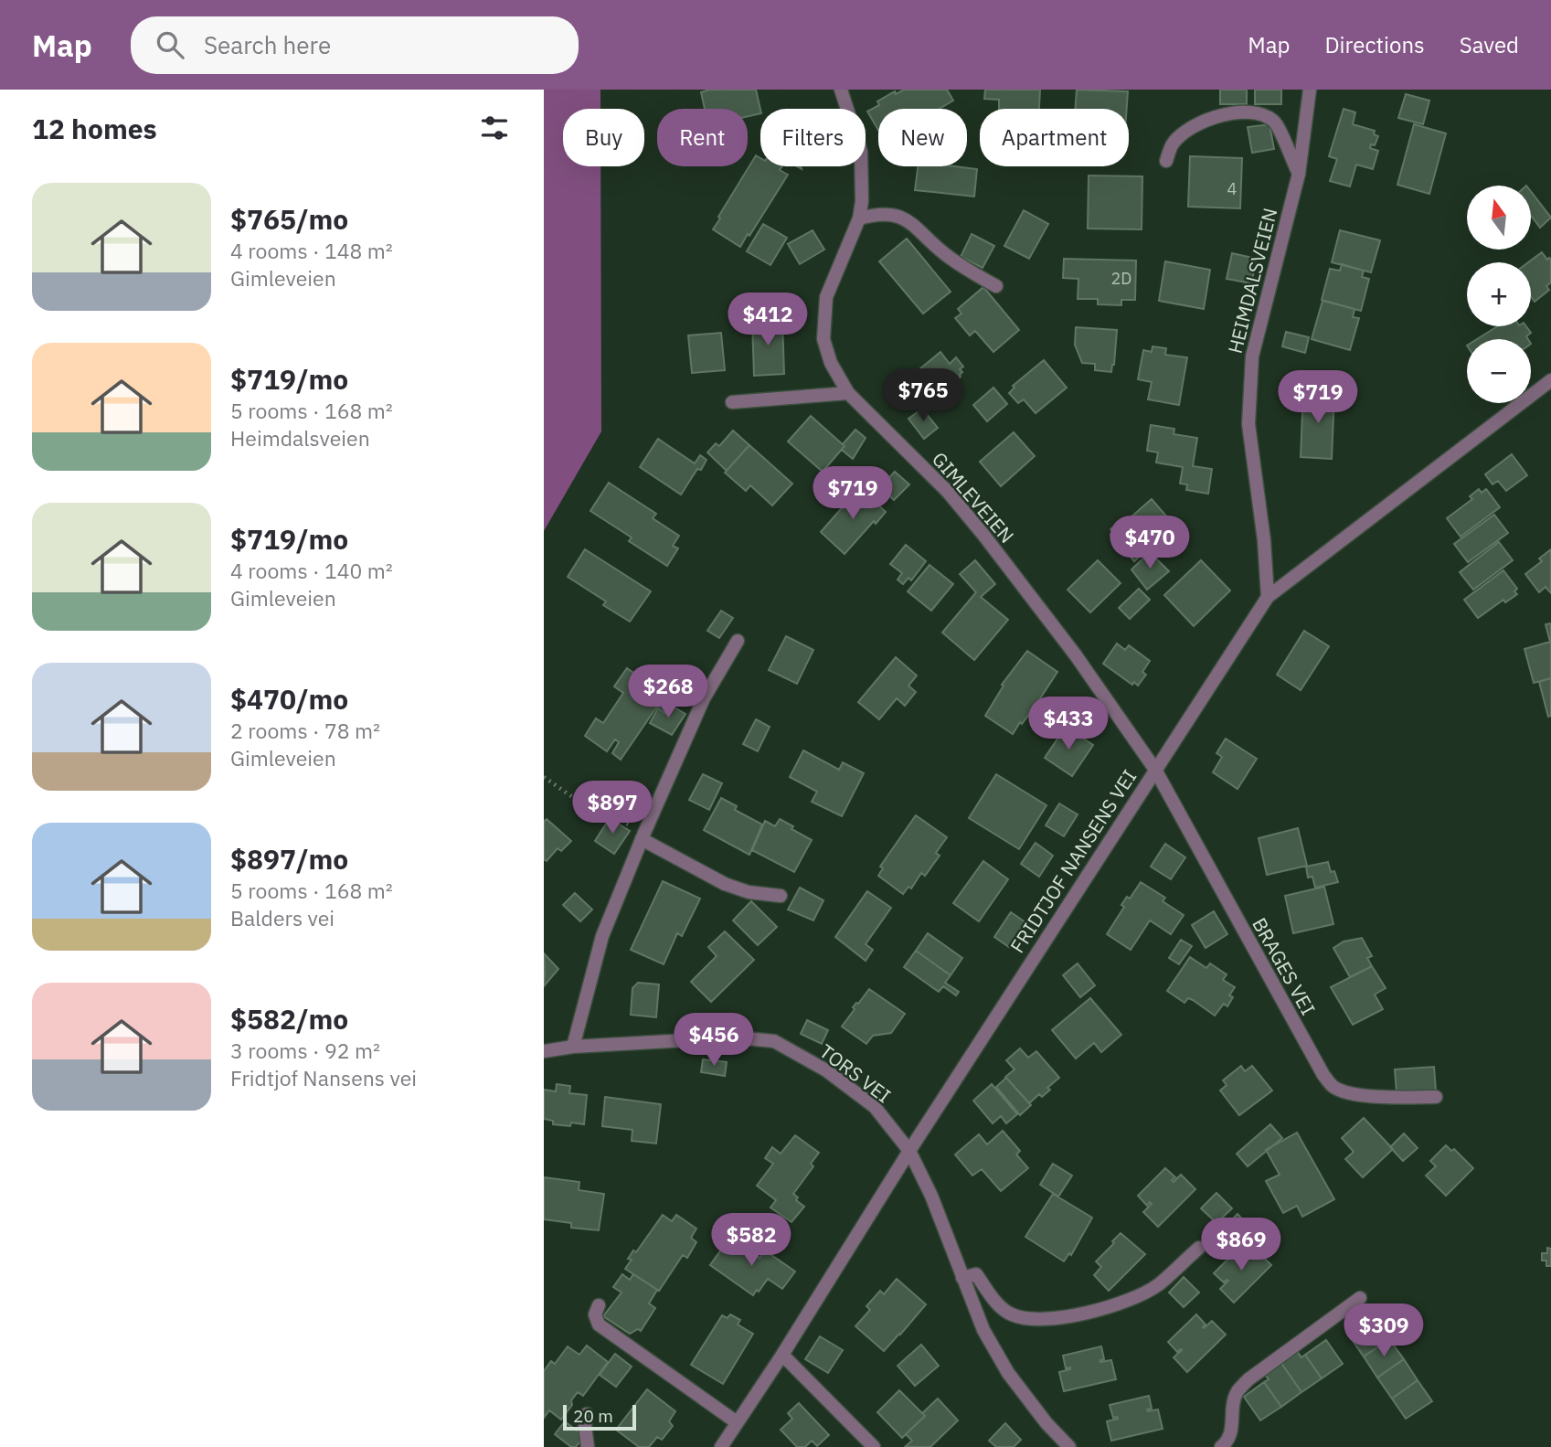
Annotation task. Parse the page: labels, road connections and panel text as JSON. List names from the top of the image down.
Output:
{
  "streets": {
    "street": [
      "HEIMDALSVEIEN",
      "GIMLEVEIEN",
      "FRIDTJOF NANSENS VEI",
      "BRAGES VEI",
      "TORS VEI"
    ]
  },
  "crossings": [
    ["HEIMDALSVEIEN", "FRIDTJOF NANSENS VEI"],
    ["GIMLEVEIEN", "FRIDTJOF NANSENS VEI"],
    ["GIMLEVEIEN", "BRAGES VEI"],
    ["FRIDTJOF NANSENS VEI", "BRAGES VEI"],
    ["FRIDTJOF NANSENS VEI", "TORS VEI"]
  ],
  "house_numbers": ["4", "2D"],
  "scale_bar": "20 m",
  "north": "top",
  "page": {
    "header": "Map",
    "search": "Search here",
    "nav": ["Map", "Directions", "Saved"],
    "heading": "12 homes",
    "chip": [
      "Buy",
      "Rent",
      "Filters",
      "New",
      "Apartment"
    ],
    "list": [
      {
        "name": "$765/mo",
        "note": "4 rooms · 148 m² · Gimleveien"
      },
      {
        "name": "$719/mo",
        "note": "5 rooms · 168 m² · Heimdalsveien"
      },
      {
        "name": "$719/mo",
        "note": "4 rooms · 140 m² · Gimleveien"
      },
      {
        "name": "$470/mo",
        "note": "2 rooms · 78 m² · Gimleveien"
      },
      {
        "name": "$897/mo",
        "note": "5 rooms · 168 m² · Balders vei"
      },
      {
        "name": "$582/mo",
        "note": "3 rooms · 92 m² · Fridtjof Nansens vei"
      }
    ],
    "map_buttons": ["+", "−"],
    "price": [
      "$412",
      "$765",
      "$719",
      "$719",
      "$470",
      "$268",
      "$433",
      "$897",
      "$456",
      "$582",
      "$869",
      "$309"
    ],
    "scale": "20 m"
  }
}
